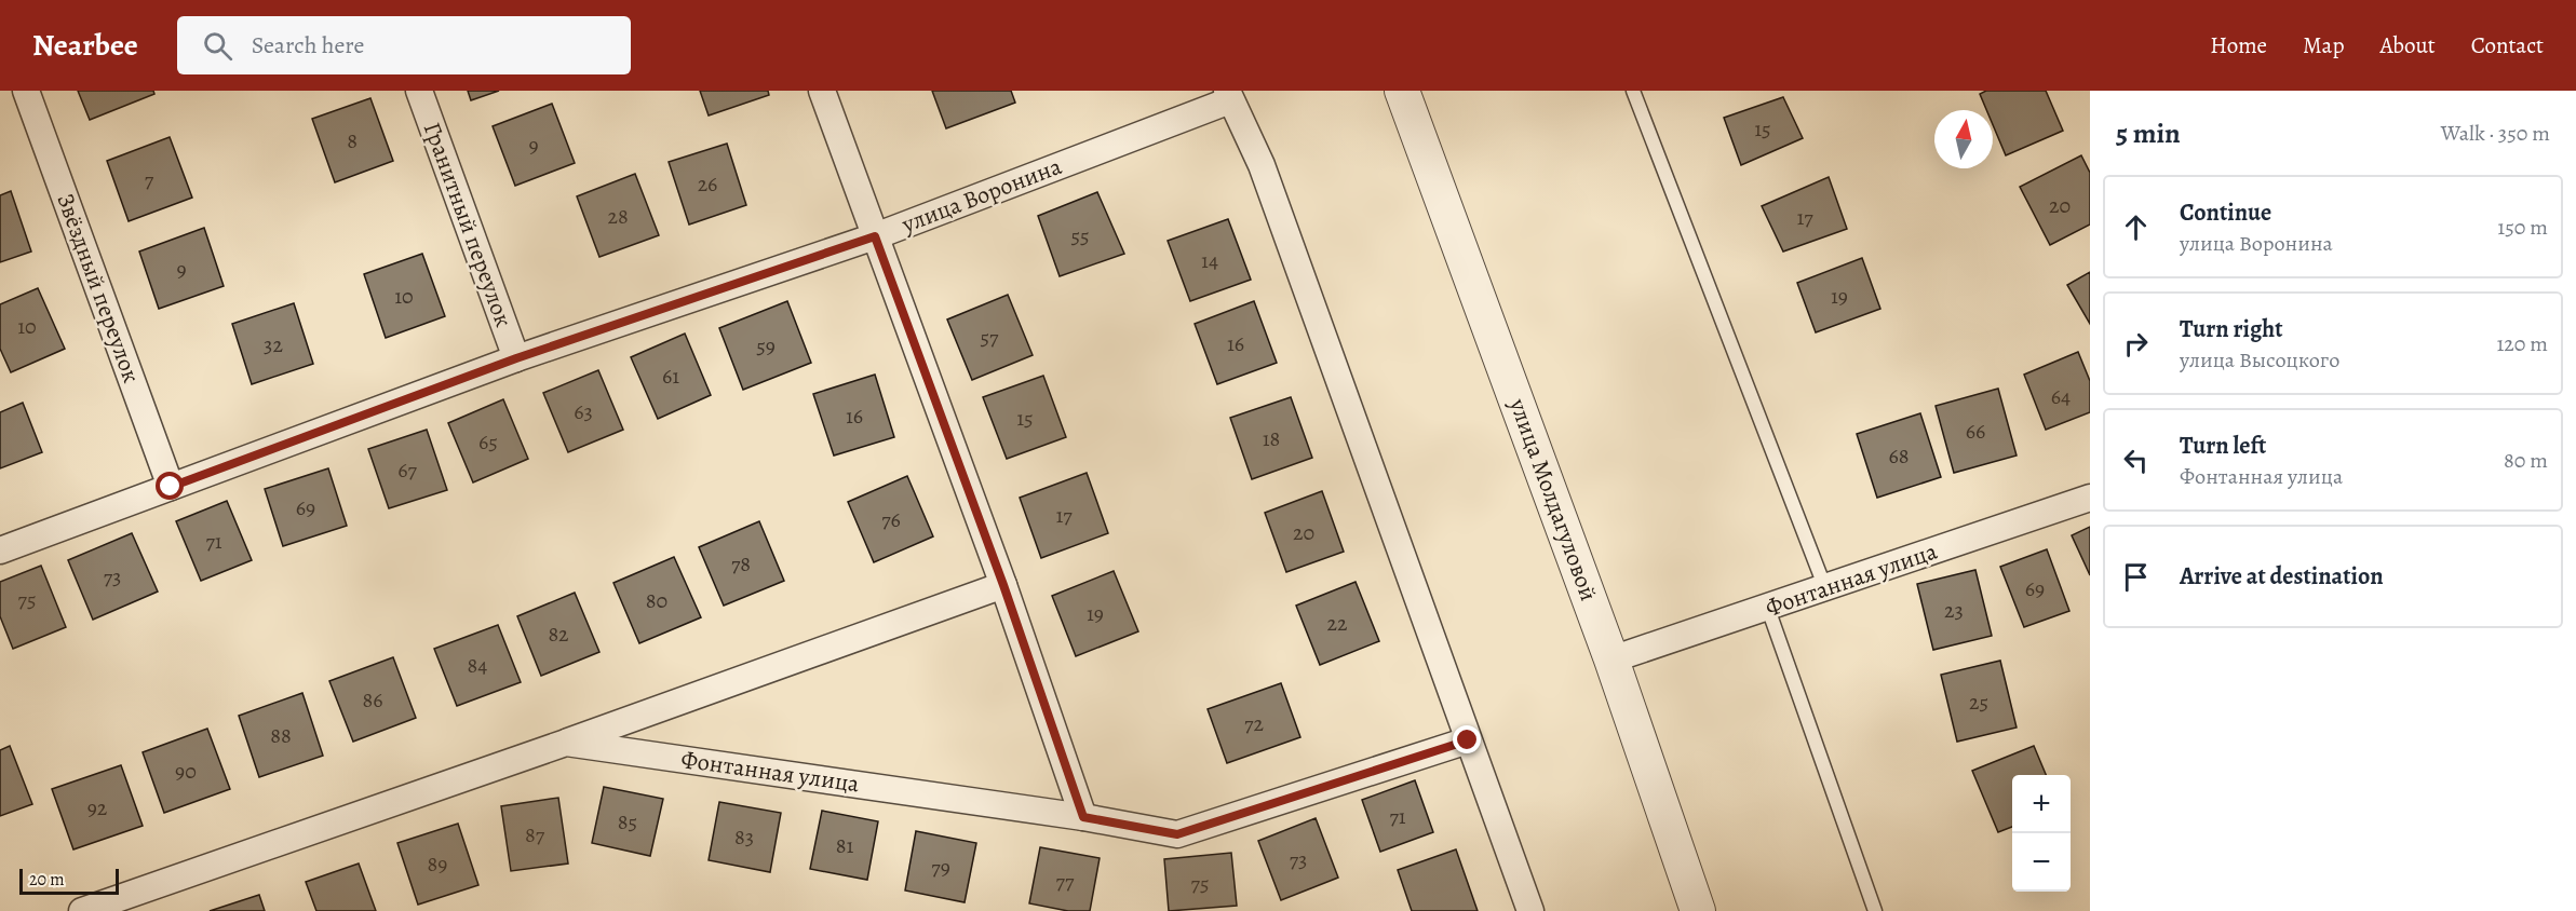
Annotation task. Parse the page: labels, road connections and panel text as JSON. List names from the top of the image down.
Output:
{
  "streets": {
    "street": [
      "улица Воронина",
      "Гранитный переулок",
      "Звёздный переулок",
      "улица Молдагуловой",
      "Фонтанная улица"
    ]
  },
  "crossings": [
    ["улица Воронина", "Гранитный переулок"],
    ["улица Воронина", "Звёздный переулок"],
    ["улица Молдагуловой", "Фонтанная улица"]
  ],
  "house_numbers": [
    "15",
    "8",
    "9",
    "7",
    "26",
    "20",
    "28",
    "17",
    "55",
    "14",
    "9",
    "10",
    "19",
    "10",
    "57",
    "16",
    "32",
    "59",
    "61",
    "64",
    "63",
    "16",
    "15",
    "66",
    "18",
    "65",
    "68",
    "67",
    "69",
    "17",
    "76",
    "20",
    "71",
    "78",
    "73",
    "69",
    "75",
    "80",
    "23",
    "19",
    "22",
    "82",
    "84",
    "86",
    "25",
    "72",
    "88",
    "90",
    "92",
    "71",
    "85",
    "87",
    "83",
    "81",
    "73",
    "89",
    "79",
    "77",
    "75"
  ],
  "scale_bar": "20 m",
  "north": "top",
  "page": {
    "header": "Nearbee",
    "search": "Search here",
    "nav": [
      "Home",
      "Map",
      "About",
      "Contact"
    ],
    "heading": ["5 min", "Walk · 350 m"],
    "list": [
      ["Continue", "улица Воронина", "150 m"],
      ["Turn right", "улица Высоцкого", "120 m"],
      ["Turn left", "Фонтанная улица", "80 m"],
      "Arrive at destination"
    ],
    "map_buttons": ["+", "−"],
    "scale": "20 m"
  }
}
